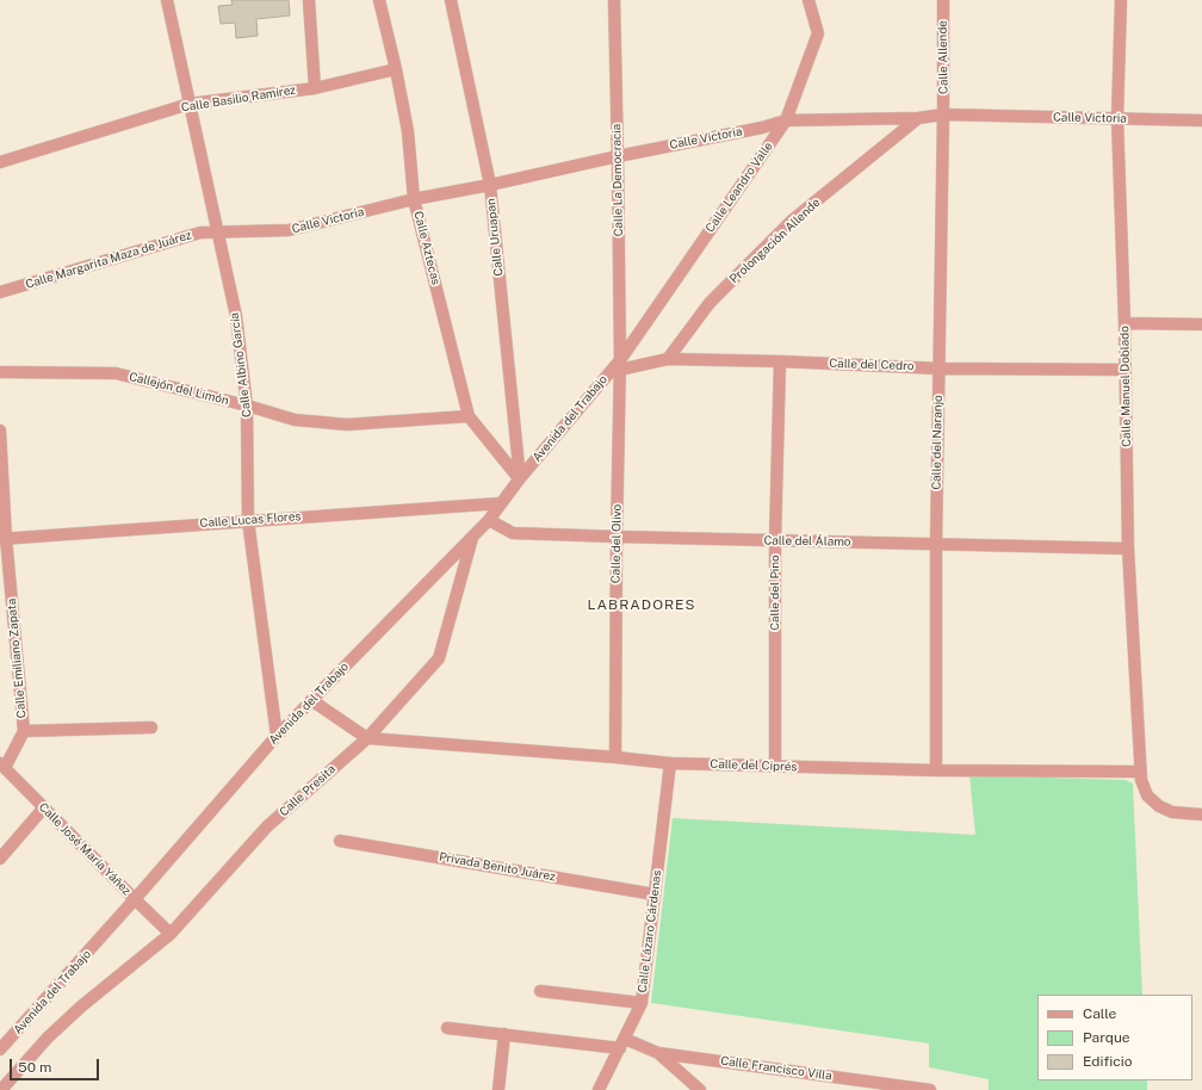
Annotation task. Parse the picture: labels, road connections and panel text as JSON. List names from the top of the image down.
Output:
{
  "streets": {
    "street": [
      "Calle Allende",
      "Calle Basilio Ramírez",
      "Calle Victoria",
      "Calle La Democracia",
      "Calle Leandro Valle",
      "Calle Uruapan",
      "Prolongación Allende",
      "Calle Aztecas",
      "Calle Margarita Maza de Juárez",
      "Calle Albino García",
      "Calle del Cedro",
      "Calle Manuel Doblado",
      "Callejón del Limón",
      "Avenida del Trabajo",
      "Calle del Naranjo",
      "Calle Lucas Flores",
      "Calle del Álamo",
      "Calle del Olivo",
      "Calle del Pino",
      "Calle Emiliano Zapata",
      "Calle del Ciprés",
      "Calle Presita",
      "Calle José María Yáñez",
      "Privada Benito Juárez",
      "Calle Lázaro Cárdenas",
      "Calle Francisco Villa"
    ]
  },
  "crossings": [
    ["Calle Allende", "Calle Victoria"],
    ["Calle Allende", "Calle del Naranjo"],
    ["Calle Basilio Ramírez", "Calle Aztecas"],
    ["Calle Basilio Ramírez", "Calle Albino García"],
    ["Calle Victoria", "Calle La Democracia"],
    ["Calle Victoria", "Calle Leandro Valle"],
    ["Calle Victoria", "Calle Uruapan"],
    ["Calle Victoria", "Prolongación Allende"],
    ["Calle Victoria", "Calle Aztecas"],
    ["Calle Victoria", "Calle Margarita Maza de Juárez"],
    ["Calle Victoria", "Calle Albino García"],
    ["Calle Victoria", "Calle Manuel Doblado"],
    ["Calle Victoria", "Calle del Naranjo"],
    ["Calle La Democracia", "Calle Leandro Valle"],
    ["Calle La Democracia", "Calle del Cedro"],
    ["Calle La Democracia", "Avenida del Trabajo"],
    ["Calle La Democracia", "Calle del Olivo"],
    ["Calle Leandro Valle", "Calle del Cedro"],
    ["Calle Leandro Valle", "Avenida del Trabajo"],
    ["Calle Leandro Valle", "Calle del Olivo"],
    ["Calle Uruapan", "Calle Aztecas"],
    ["Calle Uruapan", "Avenida del Trabajo"],
    ["Prolongación Allende", "Calle del Cedro"],
    ["Calle Aztecas", "Callejón del Limón"],
    ["Calle Aztecas", "Avenida del Trabajo"],
    ["Calle Margarita Maza de Juárez", "Calle Albino García"],
    ["Calle Albino García", "Callejón del Limón"],
    ["Calle Albino García", "Avenida del Trabajo"],
    ["Calle Albino García", "Calle Lucas Flores"],
    ["Calle del Cedro", "Calle Manuel Doblado"],
    ["Calle del Cedro", "Avenida del Trabajo"],
    ["Calle del Cedro", "Calle del Naranjo"],
    ["Calle del Cedro", "Calle del Olivo"],
    ["Calle del Cedro", "Calle del Pino"],
    ["Calle Manuel Doblado", "Calle del Álamo"],
    ["Calle Manuel Doblado", "Calle del Ciprés"],
    ["Avenida del Trabajo", "Calle Lucas Flores"],
    ["Avenida del Trabajo", "Calle del Álamo"],
    ["Avenida del Trabajo", "Calle del Olivo"],
    ["Avenida del Trabajo", "Calle Presita"],
    ["Avenida del Trabajo", "Calle José María Yáñez"],
    ["Calle del Naranjo", "Calle del Álamo"],
    ["Calle del Naranjo", "Calle del Ciprés"],
    ["Calle Lucas Flores", "Calle Emiliano Zapata"],
    ["Calle del Álamo", "Calle del Olivo"],
    ["Calle del Álamo", "Calle del Pino"],
    ["Calle del Olivo", "Calle del Ciprés"],
    ["Calle del Pino", "Calle del Ciprés"],
    ["Calle Emiliano Zapata", "Calle José María Yáñez"],
    ["Calle del Ciprés", "Calle Presita"],
    ["Calle del Ciprés", "Calle Lázaro Cárdenas"],
    ["Calle Presita", "Calle José María Yáñez"],
    ["Privada Benito Juárez", "Calle Lázaro Cárdenas"],
    ["Calle Lázaro Cárdenas", "Calle Francisco Villa"]
  ],
  "districts": ["LABRADORES"],
  "legend": ["Calle", "Parque", "Edificio"],
  "scale_bar": "50 m"
}
